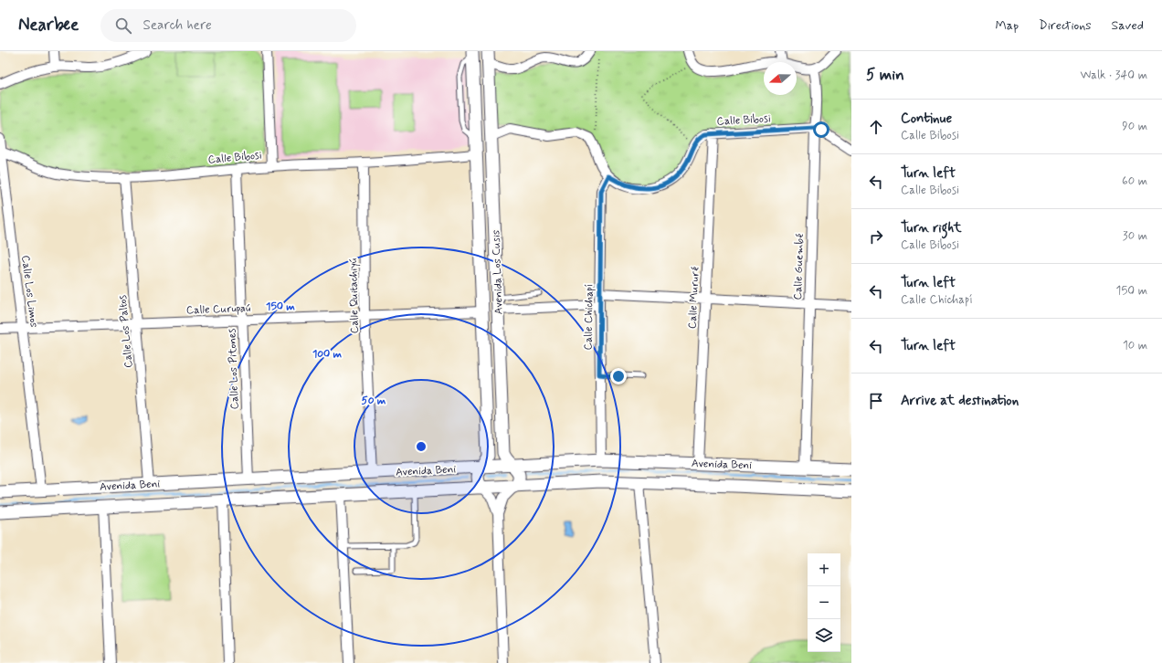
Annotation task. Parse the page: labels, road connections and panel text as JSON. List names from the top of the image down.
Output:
{
  "streets": {
    "street": [
      "Calle Bibosi",
      "Calle Guembé",
      "Avenida Los Cusis",
      "Calle Los Limos",
      "Calle Quitachiyú",
      "Calle Mururé",
      "Calle Curupaú",
      "Calle Chichapí",
      "Calle Los Paltos",
      "Calle Los Pitones",
      "Avenida Beni"
    ]
  },
  "crossings": [
    ["Calle Bibosi", "Calle Guembé"],
    ["Calle Bibosi", "Avenida Los Cusis"],
    ["Calle Bibosi", "Calle Los Limos"],
    ["Calle Bibosi", "Calle Quitachiyú"],
    ["Calle Bibosi", "Calle Mururé"],
    ["Calle Bibosi", "Calle Chichapí"],
    ["Calle Bibosi", "Calle Los Paltos"],
    ["Calle Bibosi", "Calle Los Pitones"],
    ["Calle Guembé", "Avenida Beni"],
    ["Avenida Los Cusis", "Calle Curupaú"],
    ["Avenida Los Cusis", "Avenida Beni"],
    ["Calle Los Limos", "Calle Curupaú"],
    ["Calle Los Limos", "Avenida Beni"],
    ["Calle Quitachiyú", "Calle Curupaú"],
    ["Calle Quitachiyú", "Avenida Beni"],
    ["Calle Mururé", "Avenida Beni"],
    ["Calle Curupaú", "Calle Los Paltos"],
    ["Calle Curupaú", "Calle Los Pitones"],
    ["Calle Chichapí", "Avenida Beni"],
    ["Calle Los Paltos", "Avenida Beni"],
    ["Calle Los Pitones", "Avenida Beni"]
  ],
  "north": "left",
  "page": {
    "header": "Nearbee",
    "search": "Search here",
    "nav": ["Map", "Directions", "Saved"],
    "heading": ["5 min", "Walk · 340 m"],
    "list": [
      ["Continue", "Calle Bibosi", "90 m"],
      ["Turn left", "Calle Bibosi", "60 m"],
      ["Turn right", "Calle Bibosi", "30 m"],
      ["Turn left", "Calle Chichapí", "150 m"],
      ["Turn left", "10 m"],
      "Arrive at destination"
    ],
    "map_buttons": ["+", "−"]
  },
  "rings": ["150 m", "100 m", "50 m"]
}
